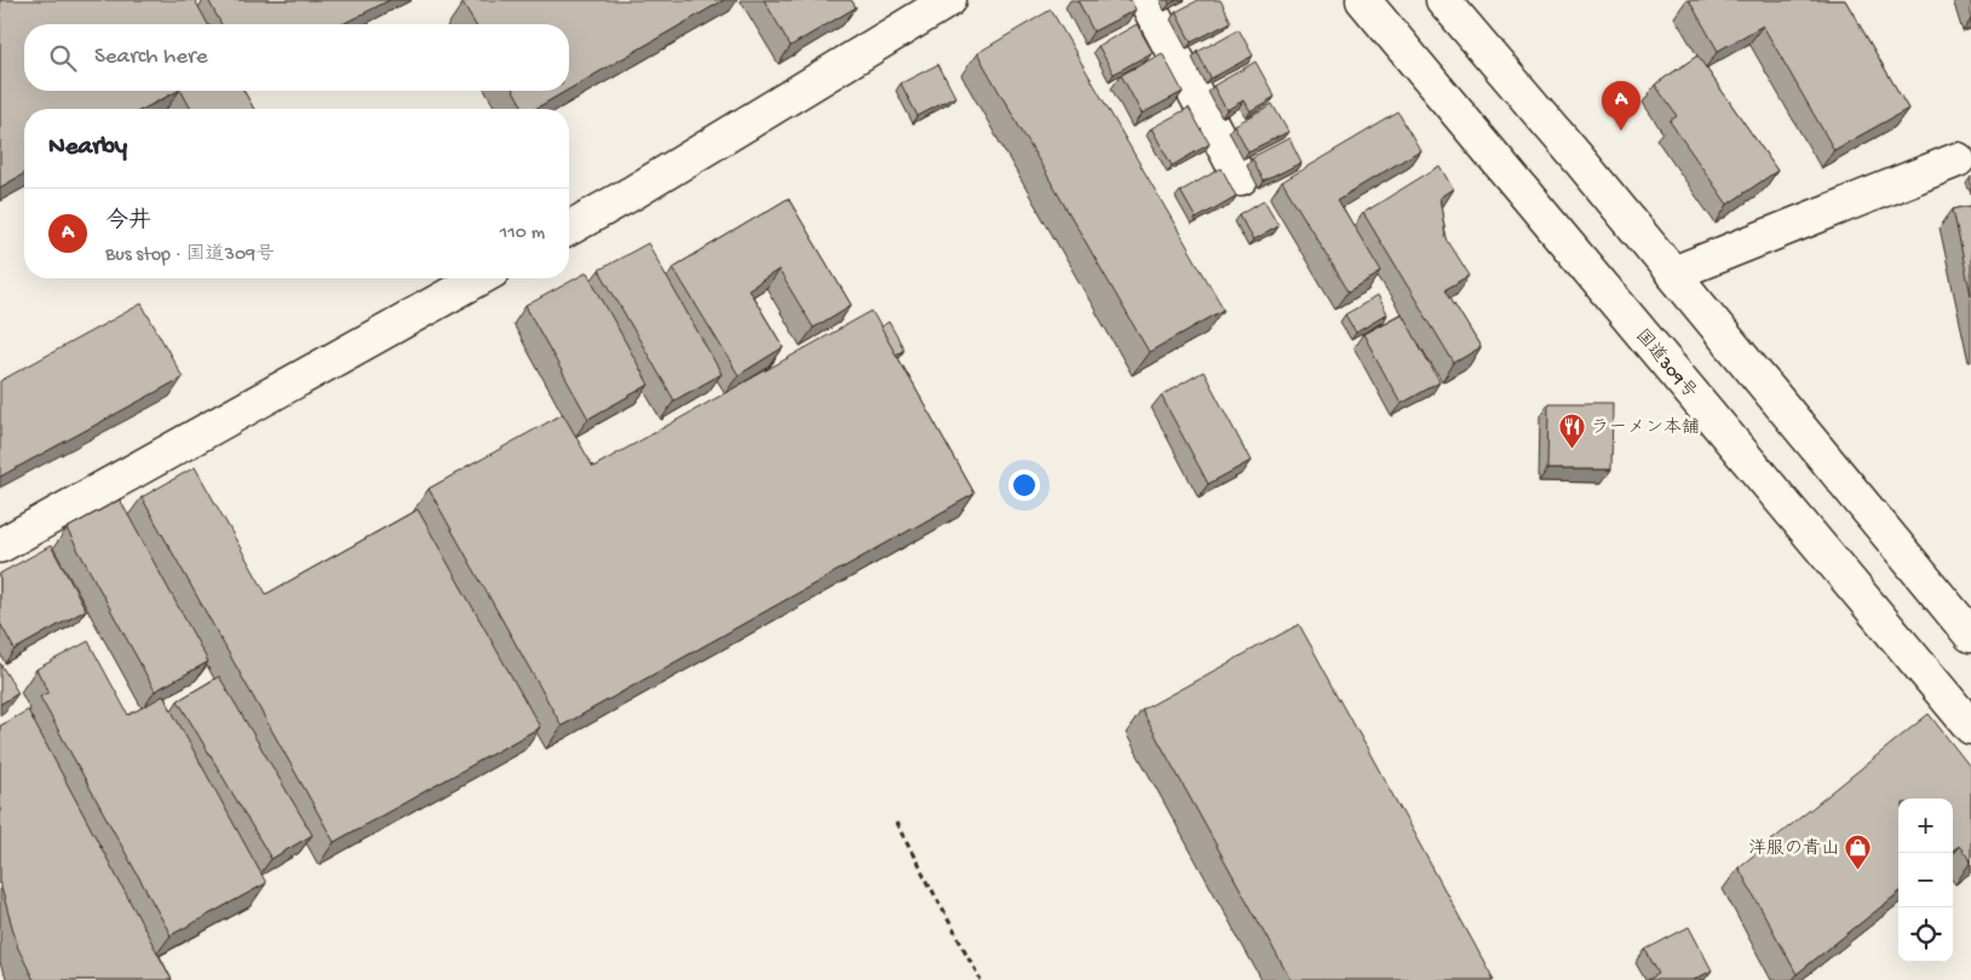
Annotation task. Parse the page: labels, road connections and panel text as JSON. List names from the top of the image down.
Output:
{
  "streets": {
    "main road": ["国道309号"]
  },
  "places": {
    "restaurant": ["ラーメン本舗"],
    "shop": ["洋服の青山"]
  },
  "page": {
    "search": "Search here",
    "pins": "A",
    "heading": "Nearby",
    "list": [
      {
        "mark": "A",
        "name": "今井",
        "note": "Bus stop · 国道309号",
        "value": "110 m"
      }
    ],
    "map_buttons": ["+", "−"]
  }
}
